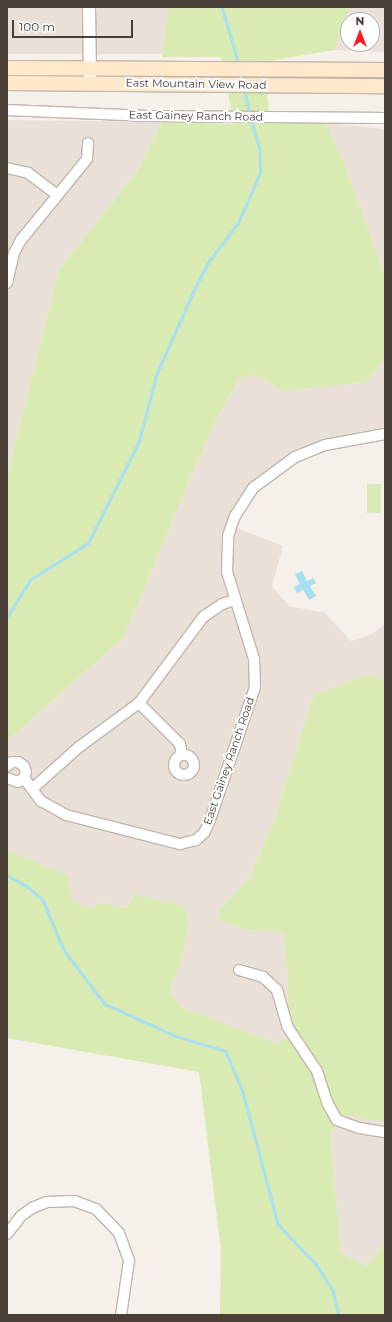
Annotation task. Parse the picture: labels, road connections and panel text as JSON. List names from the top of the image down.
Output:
{
  "streets": {
    "main road": ["East Mountain View Road"],
    "street": ["East Gainey Ranch Road"]
  },
  "scale_bar": "100 m",
  "north": "top"
}
